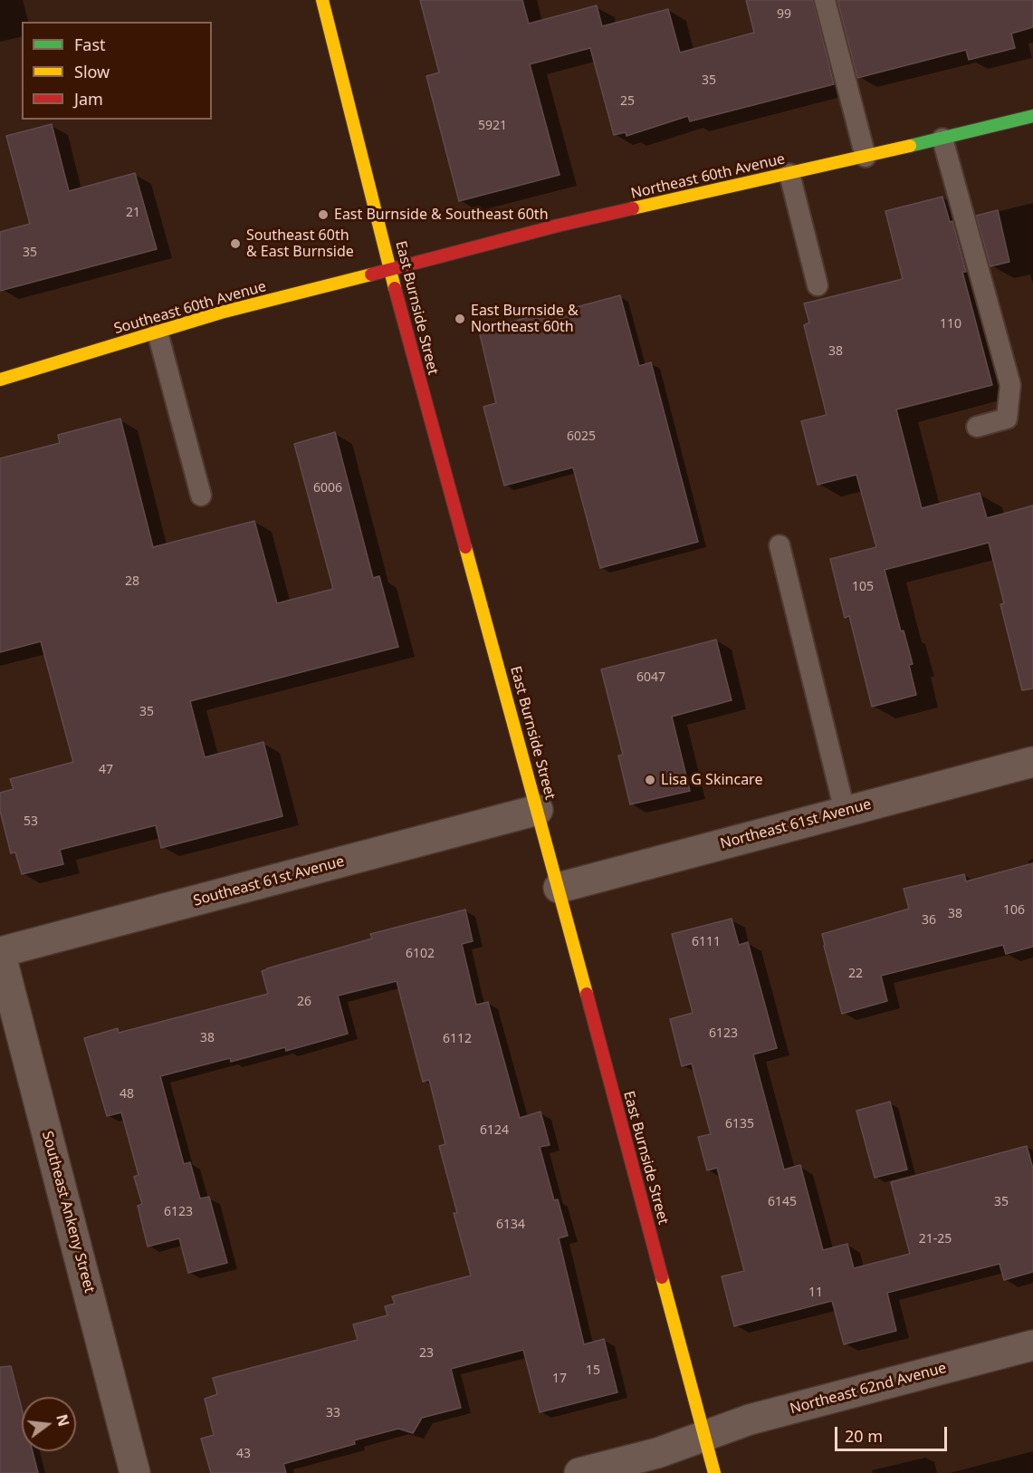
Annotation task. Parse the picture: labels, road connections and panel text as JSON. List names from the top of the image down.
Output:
{
  "streets": {
    "main road": ["Northeast 60th Avenue", "Southeast 60th Avenue", "East Burnside Street"],
    "street": [
      "Northeast 61st Avenue",
      "Southeast 61st Avenue",
      "Southeast Ankeny Street",
      "Northeast 62nd Avenue"
    ]
  },
  "crossings": [
    ["Northeast 60th Avenue", "Southeast 60th Avenue"],
    ["Northeast 60th Avenue", "East Burnside Street"],
    ["Southeast 60th Avenue", "East Burnside Street"],
    ["East Burnside Street", "Northeast 61st Avenue"],
    ["East Burnside Street", "Southeast 61st Avenue"],
    ["East Burnside Street", "Northeast 62nd Avenue"],
    ["Southeast 61st Avenue", "Southeast Ankeny Street"]
  ],
  "places": [
    "East Burnside & Southeast 60th",
    "Southeast 60th & East Burnside",
    "East Burnside & Northeast 60th",
    "Lisa G Skincare"
  ],
  "house_numbers": [
    "99",
    "35",
    "25",
    "5921",
    "21",
    "35",
    "110",
    "38",
    "6025",
    "6006",
    "28",
    "105",
    "6047",
    "35",
    "47",
    "53",
    "106",
    "38",
    "36",
    "6111",
    "6102",
    "22",
    "26",
    "6123",
    "38",
    "6112",
    "48",
    "6135",
    "6124",
    "6145",
    "35",
    "6123",
    "6134",
    "21-25",
    "11",
    "23",
    "15",
    "17",
    "33",
    "43"
  ],
  "legend": ["Fast", "Slow", "Jam"],
  "scale_bar": "20 m",
  "north": "right"
}
